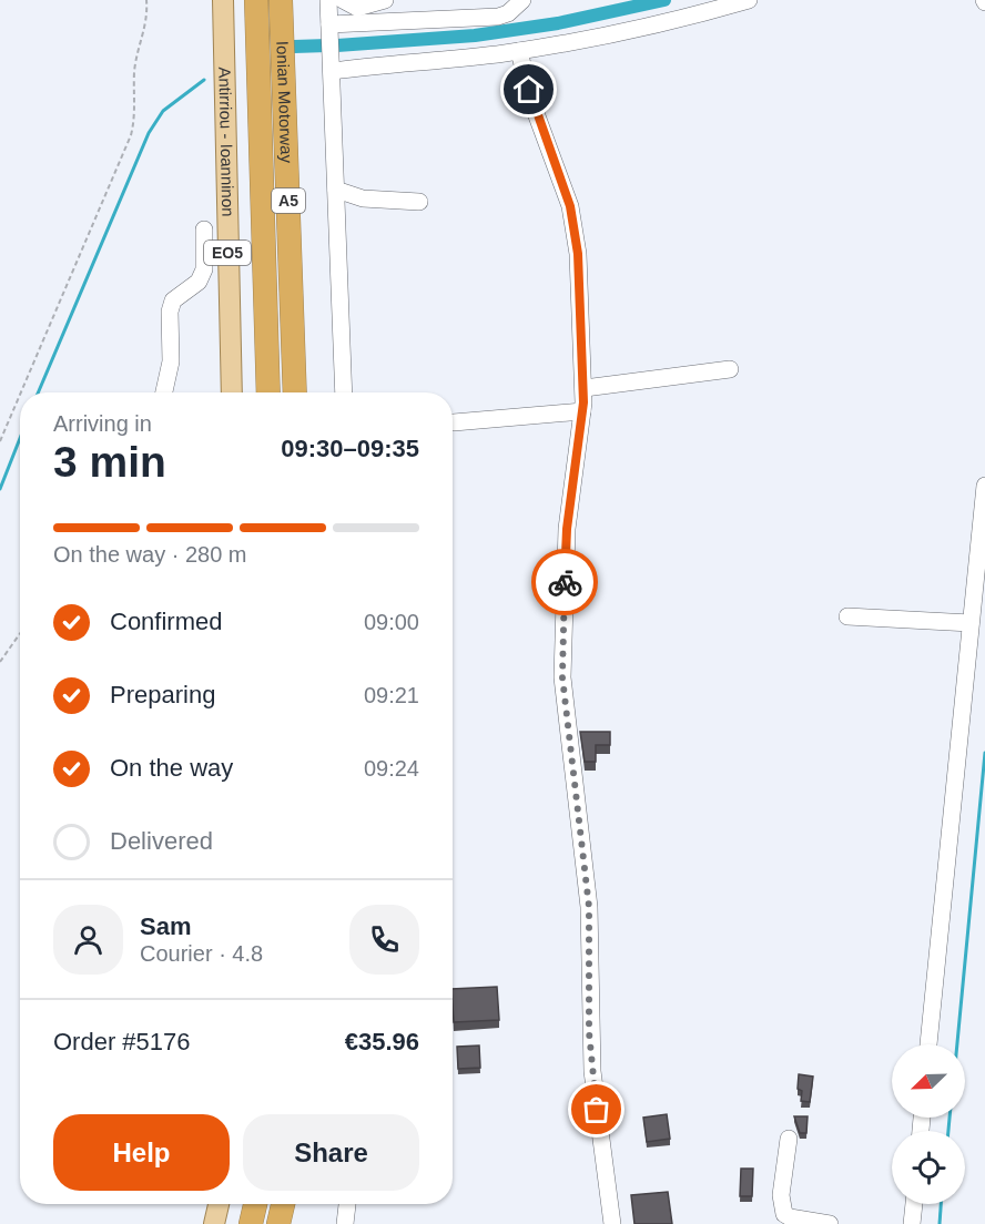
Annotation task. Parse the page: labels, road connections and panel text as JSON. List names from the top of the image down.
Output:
{
  "streets": {
    "highway": ["Ionian Motorway", "Α5"],
    "main road": ["Antirriou - Ioanninon", "ΕΟ5"]
  },
  "north": "bottom left",
  "page": {
    "heading": ["3 min", "Arriving in", "09:30–09:35"],
    "panel": [
      "Sam",
      "Courier · 4.8",
      "Order #5176",
      "€35.96"
    ],
    "bar": "On the way · 280 m",
    "list": [
      ["Confirmed", "09:00"],
      ["Preparing", "09:21"],
      ["On the way", "09:24"],
      "Delivered"
    ],
    "buttons": ["Help", "Share"]
  }
}
